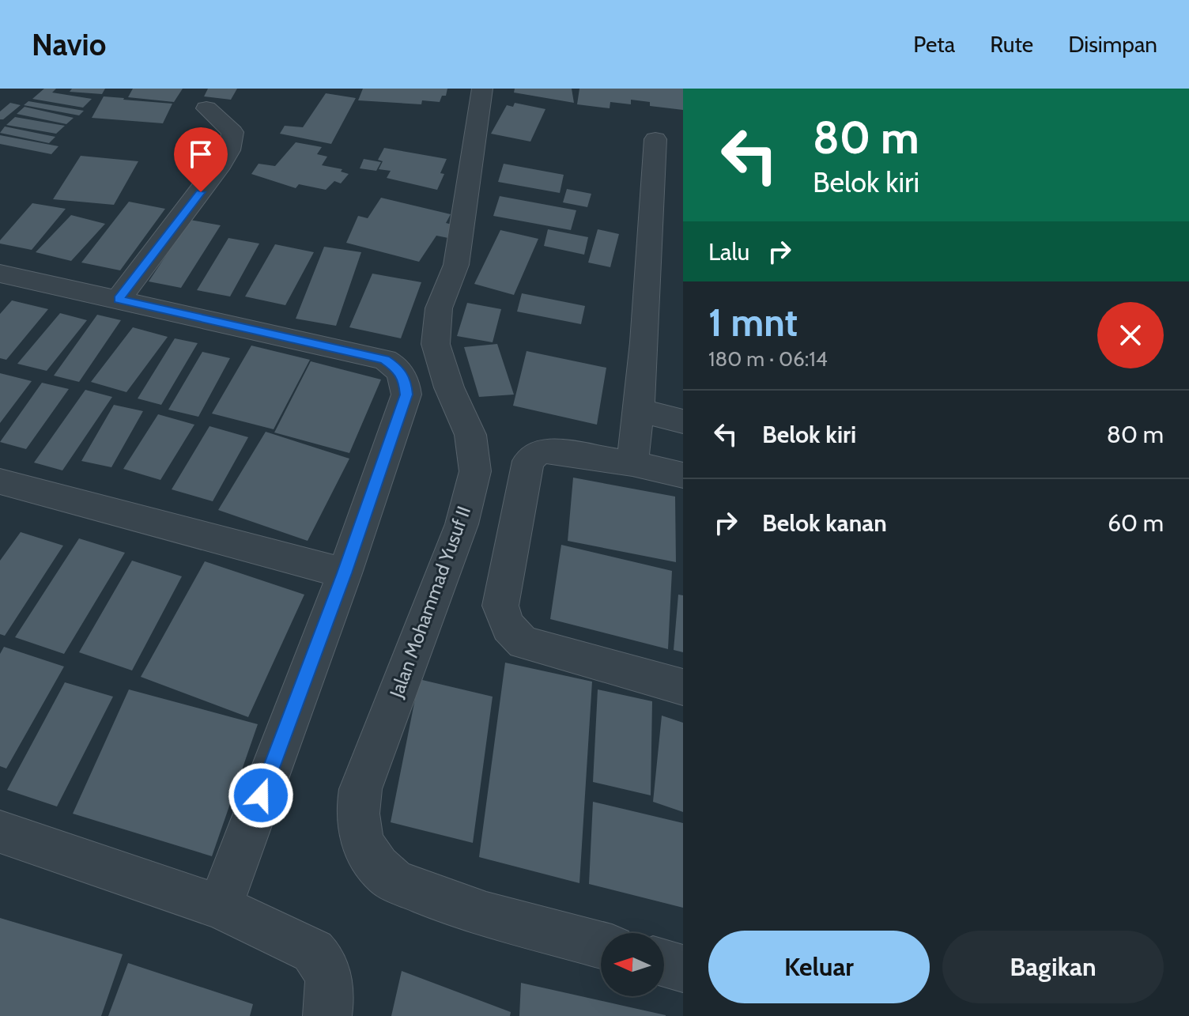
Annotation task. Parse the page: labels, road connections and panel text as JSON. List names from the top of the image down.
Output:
{
  "streets": {
    "street": ["Jalan Mohammad Yusuf II"]
  },
  "north": "left",
  "page": {
    "header": "Navio",
    "nav": ["Peta", "Rute", "Disimpan"],
    "turn": ["80 m", "Belok kiri"],
    "then": "Lalu",
    "heading": ["1 mnt", "180 m · 06:14"],
    "list": [
      {
        "name": "Belok kiri",
        "value": "80 m"
      },
      {
        "name": "Belok kanan",
        "value": "60 m"
      }
    ],
    "buttons": ["Keluar", "Bagikan"]
  }
}
